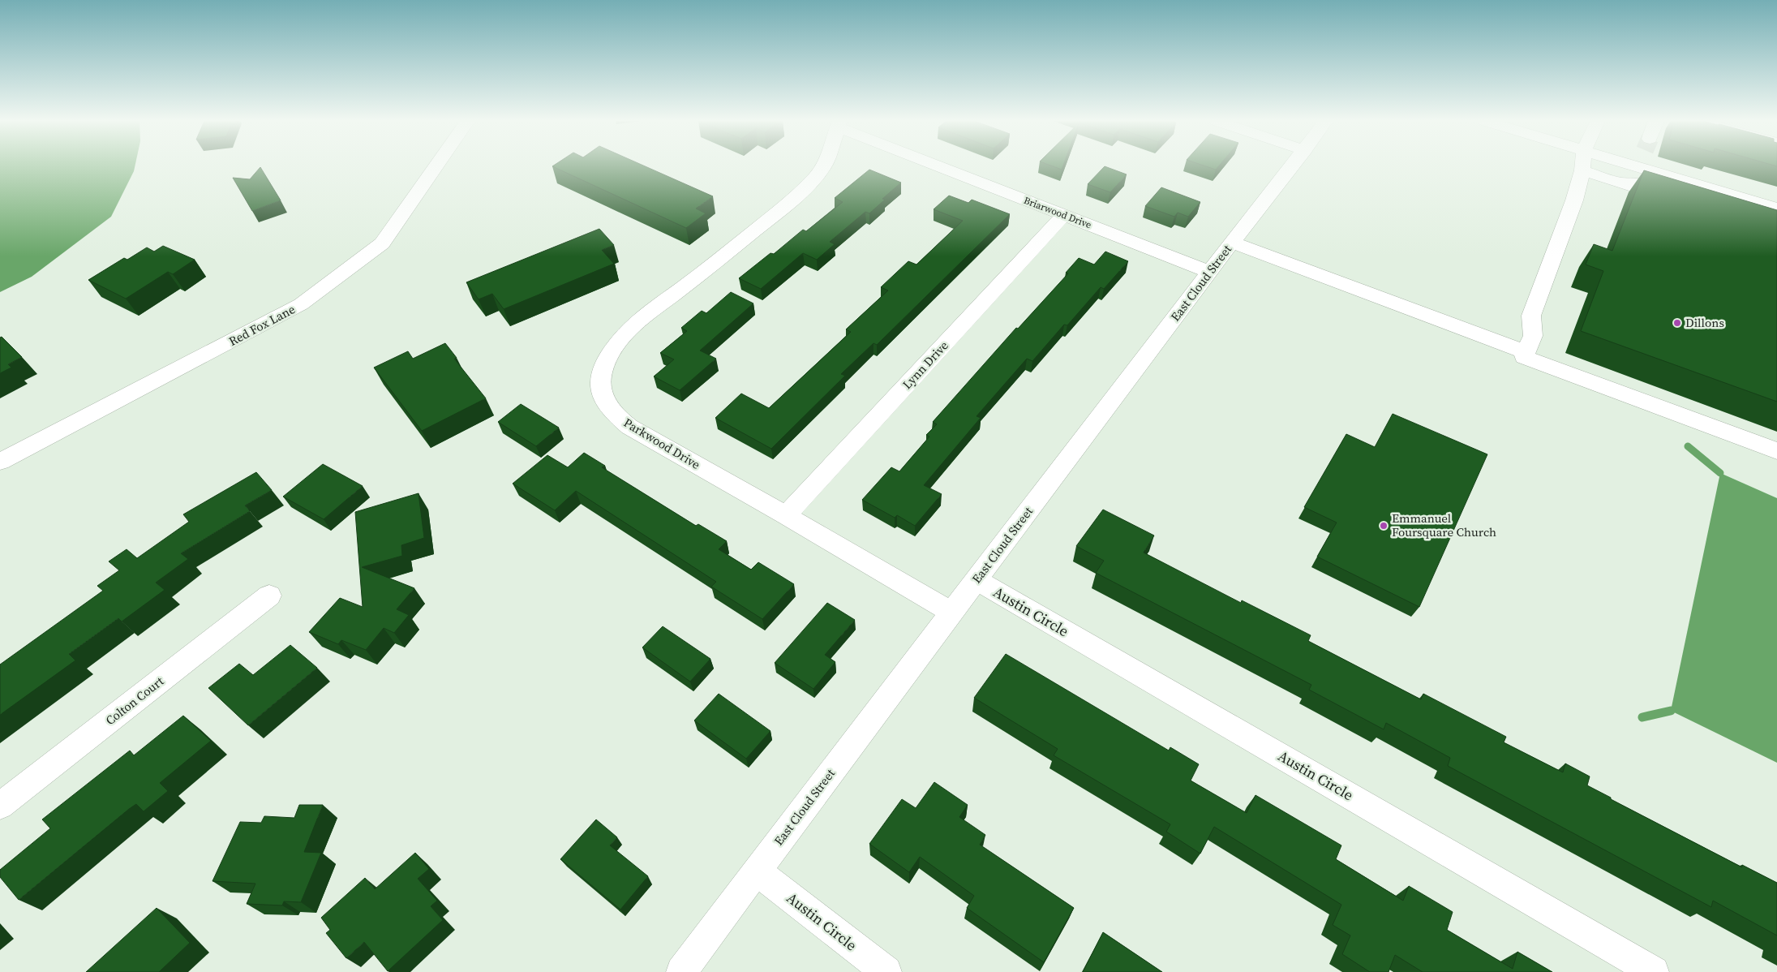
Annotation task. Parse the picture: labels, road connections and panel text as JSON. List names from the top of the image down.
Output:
{
  "streets": {
    "street": [
      "Briarwood Drive",
      "East Cloud Street",
      "Red Fox Lane",
      "Lynn Drive",
      "Parkwood Drive",
      "Austin Circle",
      "Colton Court"
    ]
  },
  "crossings": [
    ["Briarwood Drive", "East Cloud Street"],
    ["Briarwood Drive", "Lynn Drive"],
    ["East Cloud Street", "Parkwood Drive"],
    ["East Cloud Street", "Austin Circle"],
    ["Lynn Drive", "Parkwood Drive"]
  ],
  "places": ["Dillons", "Emmanuel Foursquare Church"]
}
